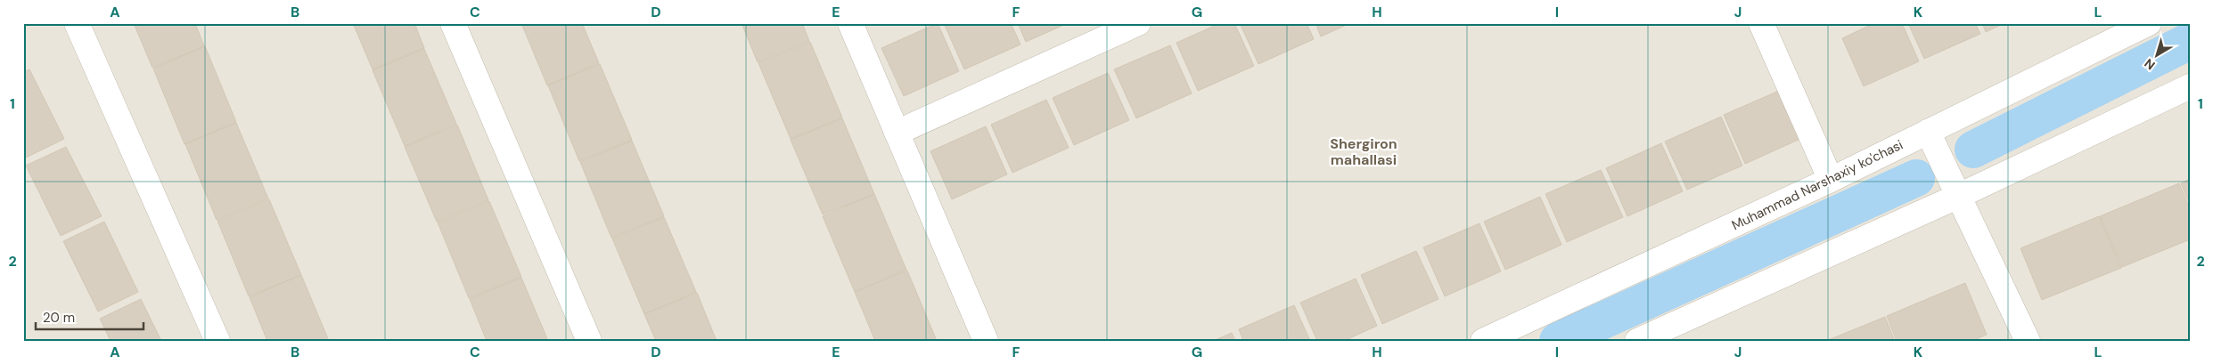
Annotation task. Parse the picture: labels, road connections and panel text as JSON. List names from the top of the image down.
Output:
{
  "streets": {
    "street": ["Muhammad Narshaxiy ko'chasi"]
  },
  "districts": ["Shergiron mahallasi"],
  "scale_bar": "20 m",
  "north": "bottom left",
  "grid": {
    "columns": [
      "A",
      "B",
      "C",
      "D",
      "E",
      "F",
      "G",
      "H",
      "I",
      "J",
      "K",
      "L"
    ],
    "rows": ["1", "2"]
  }
}
